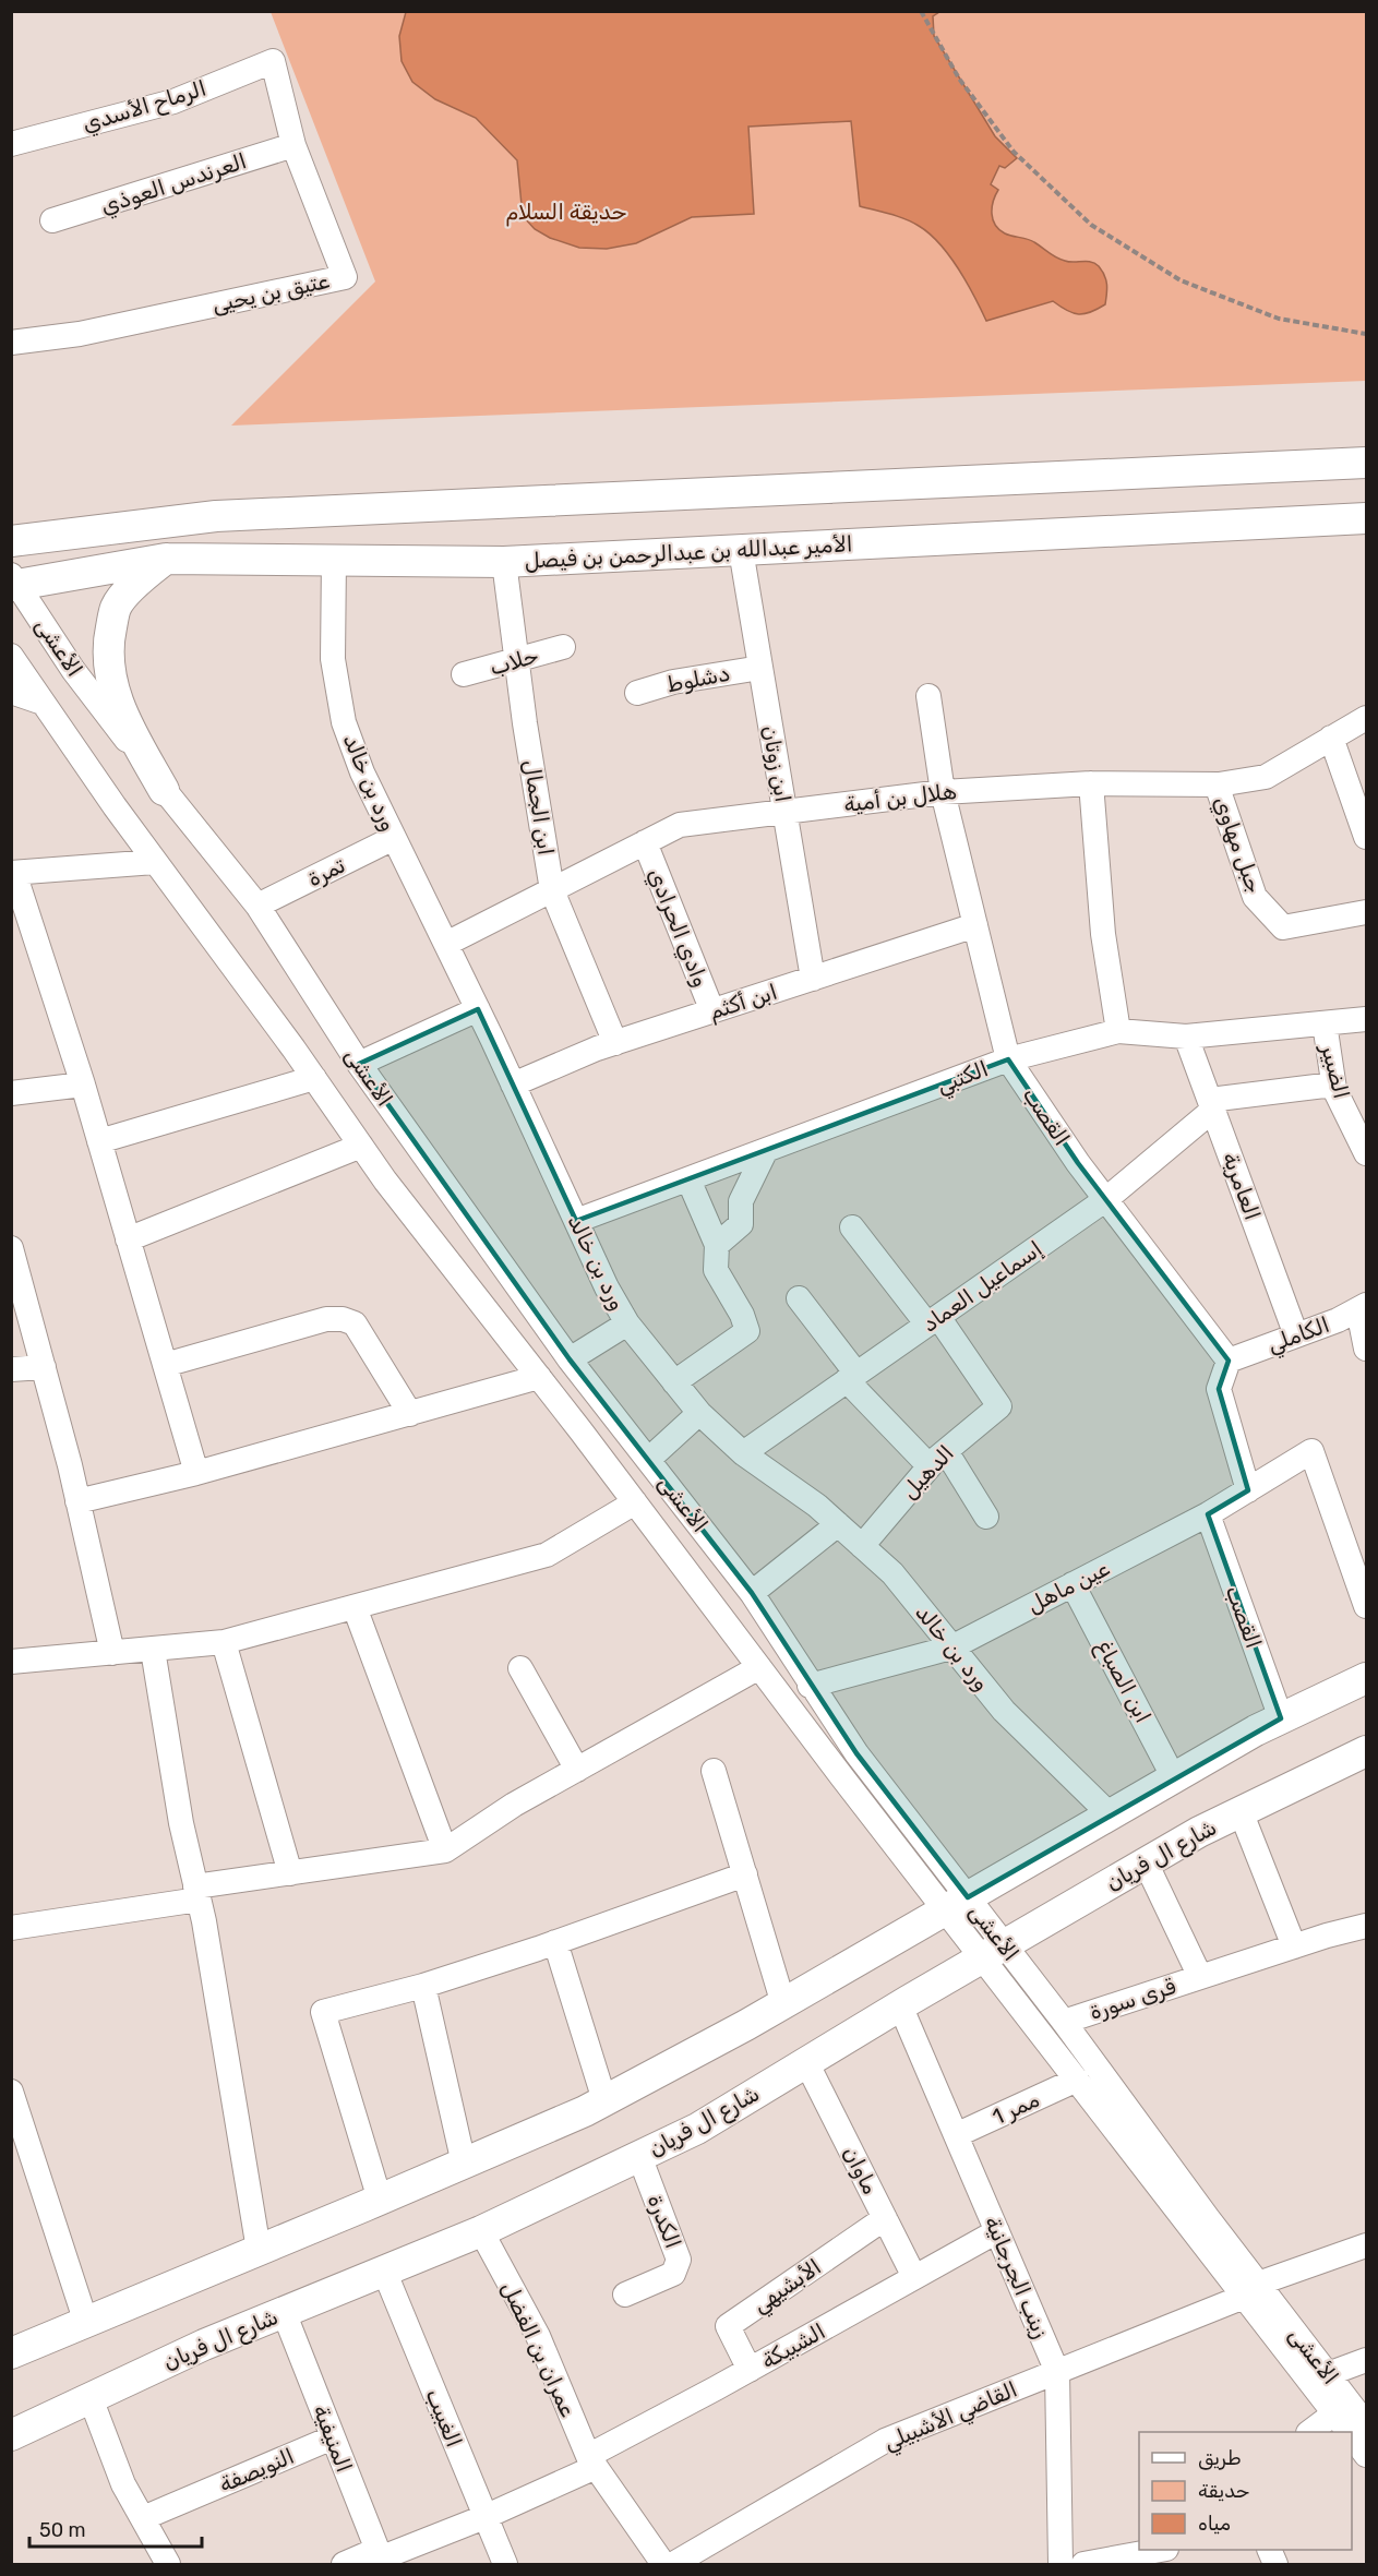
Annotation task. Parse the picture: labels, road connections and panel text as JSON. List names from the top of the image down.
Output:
{
  "streets": {
    "main road": ["الأمير عبدالله بن عبدالرحمن بن فيصل", "شارع ال فريان"],
    "street": [
      "الرماح الأسدي",
      "العرندس العوذي",
      "عتيق بن يحيى",
      "الأعشى",
      "حلاب",
      "دشلوط",
      "ابن زوتان",
      "ورد بن خالد",
      "هلال بن أمية",
      "ابن الجمال",
      "جبل مهاوي",
      "تمرة",
      "وادي الحرادي",
      "ابن أكثم",
      "الضبير",
      "الكتبي",
      "القصب",
      "العامرية",
      "إسماعيل العماد",
      "الكاملي",
      "الدهيل",
      "عين ماهل",
      "ابن الصباغ",
      "قرى سورة",
      "ممر 1",
      "ماوان",
      "الكدرة",
      "زينب الجرجانية",
      "الأبشيهي",
      "الشبيكة",
      "عمران بن الفضل",
      "القاضي الأشبيلي",
      "الغبيب",
      "المنيفية",
      "النويصفة"
    ]
  },
  "crossings": [
    ["الرماح الأسدي", "عتيق بن يحيى"],
    ["العرندس العوذي", "عتيق بن يحيى"],
    ["الأمير عبدالله بن عبدالرحمن بن فيصل", "الأعشى"],
    ["الأمير عبدالله بن عبدالرحمن بن فيصل", "ابن زوتان"],
    ["الأمير عبدالله بن عبدالرحمن بن فيصل", "ورد بن خالد"],
    ["الأمير عبدالله بن عبدالرحمن بن فيصل", "ابن الجمال"],
    ["الأعشى", "تمرة"],
    ["الأعشى", "عين ماهل"],
    ["الأعشى", "شارع ال فريان"],
    ["الأعشى", "قرى سورة"],
    ["الأعشى", "ممر 1"],
    ["الأعشى", "القاضي الأشبيلي"],
    ["حلاب", "ابن الجمال"],
    ["دشلوط", "ابن زوتان"],
    ["ابن زوتان", "هلال بن أمية"],
    ["ابن زوتان", "ابن أكثم"],
    ["ورد بن خالد", "هلال بن أمية"],
    ["ورد بن خالد", "تمرة"],
    ["ورد بن خالد", "ابن أكثم"],
    ["ورد بن خالد", "الكتبي"],
    ["ورد بن خالد", "إسماعيل العماد"],
    ["ورد بن خالد", "الدهيل"],
    ["ورد بن خالد", "عين ماهل"],
    ["هلال بن أمية", "ابن الجمال"],
    ["هلال بن أمية", "جبل مهاوي"],
    ["هلال بن أمية", "وادي الحرادي"],
    ["هلال بن أمية", "القصب"],
    ["ابن الجمال", "ابن أكثم"],
    ["وادي الحرادي", "ابن أكثم"],
    ["ابن أكثم", "القصب"],
    ["الضبير", "الكتبي"],
    ["الكتبي", "القصب"],
    ["الكتبي", "العامرية"],
    ["القصب", "إسماعيل العماد"],
    ["القصب", "الكاملي"],
    ["القصب", "عين ماهل"],
    ["العامرية", "إسماعيل العماد"],
    ["العامرية", "الكاملي"],
    ["إسماعيل العماد", "الدهيل"],
    ["عين ماهل", "ابن الصباغ"],
    ["شارع ال فريان", "قرى سورة"],
    ["شارع ال فريان", "ماوان"],
    ["شارع ال فريان", "الكدرة"],
    ["شارع ال فريان", "زينب الجرجانية"],
    ["شارع ال فريان", "عمران بن الفضل"],
    ["شارع ال فريان", "الغبيب"],
    ["شارع ال فريان", "المنيفية"],
    ["ممر 1", "زينب الجرجانية"],
    ["ماوان", "الأبشيهي"],
    ["ماوان", "الشبيكة"],
    ["زينب الجرجانية", "الشبيكة"],
    ["زينب الجرجانية", "القاضي الأشبيلي"],
    ["الأبشيهي", "الشبيكة"],
    ["الشبيكة", "عمران بن الفضل"],
    ["المنيفية", "النويصفة"]
  ],
  "parks": ["حديقة السلام"],
  "legend": ["طريق", "حديقة", "مياه"],
  "scale_bar": "50 m"
}
